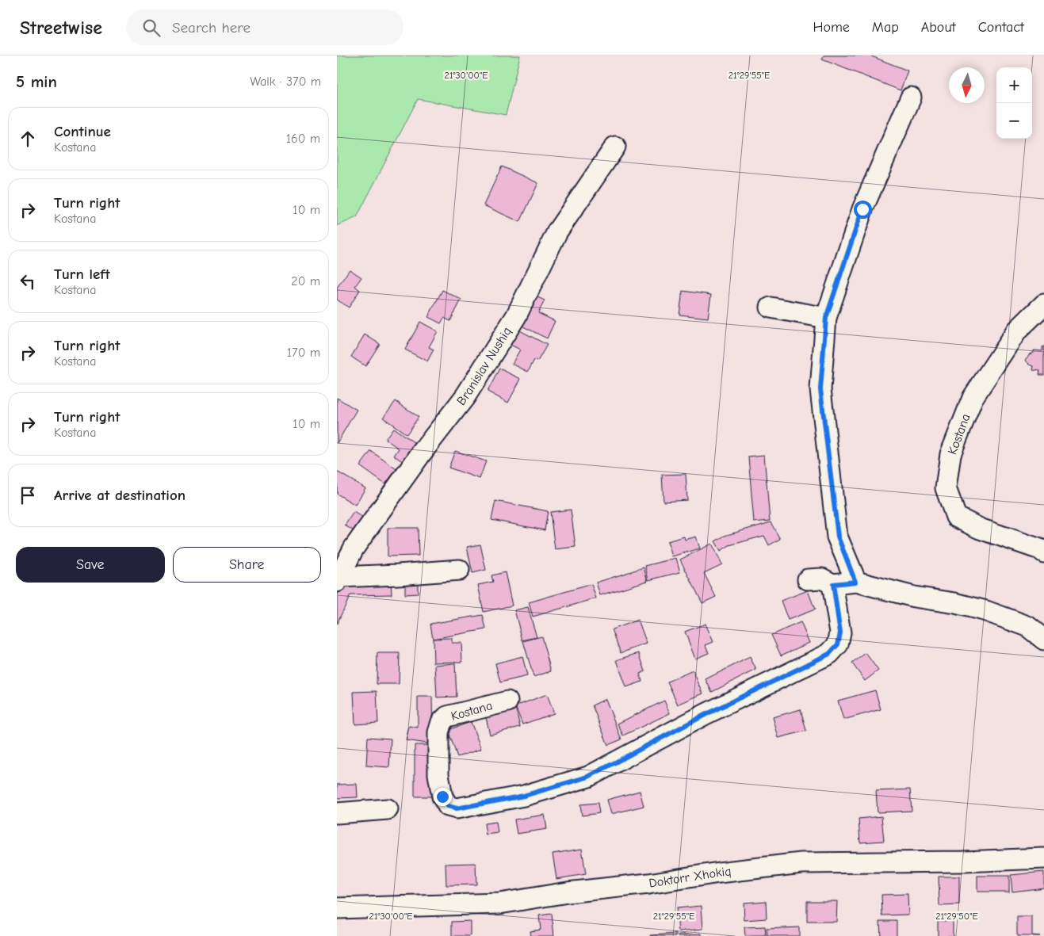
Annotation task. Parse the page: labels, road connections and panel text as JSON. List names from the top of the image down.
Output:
{
  "streets": {
    "street": ["Branislav Nushiq", "Kostana", "Doktorr Xhokiq"]
  },
  "north": "bottom",
  "page": {
    "header": "Streetwise",
    "search": "Search here",
    "nav": [
      "Home",
      "Map",
      "About",
      "Contact"
    ],
    "heading": ["5 min", "Walk · 370 m"],
    "map_buttons": ["+", "−"],
    "list": [
      ["Continue", "Kostana", "160 m"],
      ["Turn right", "Kostana", "10 m"],
      ["Turn left", "Kostana", "20 m"],
      ["Turn right", "Kostana", "170 m"],
      ["Turn right", "Kostana", "10 m"],
      "Arrive at destination"
    ],
    "buttons": ["Save", "Share"]
  },
  "coordinates": ["21°30'00\"E", "21°29'55\"E", "21°29'50\"E"]
}
